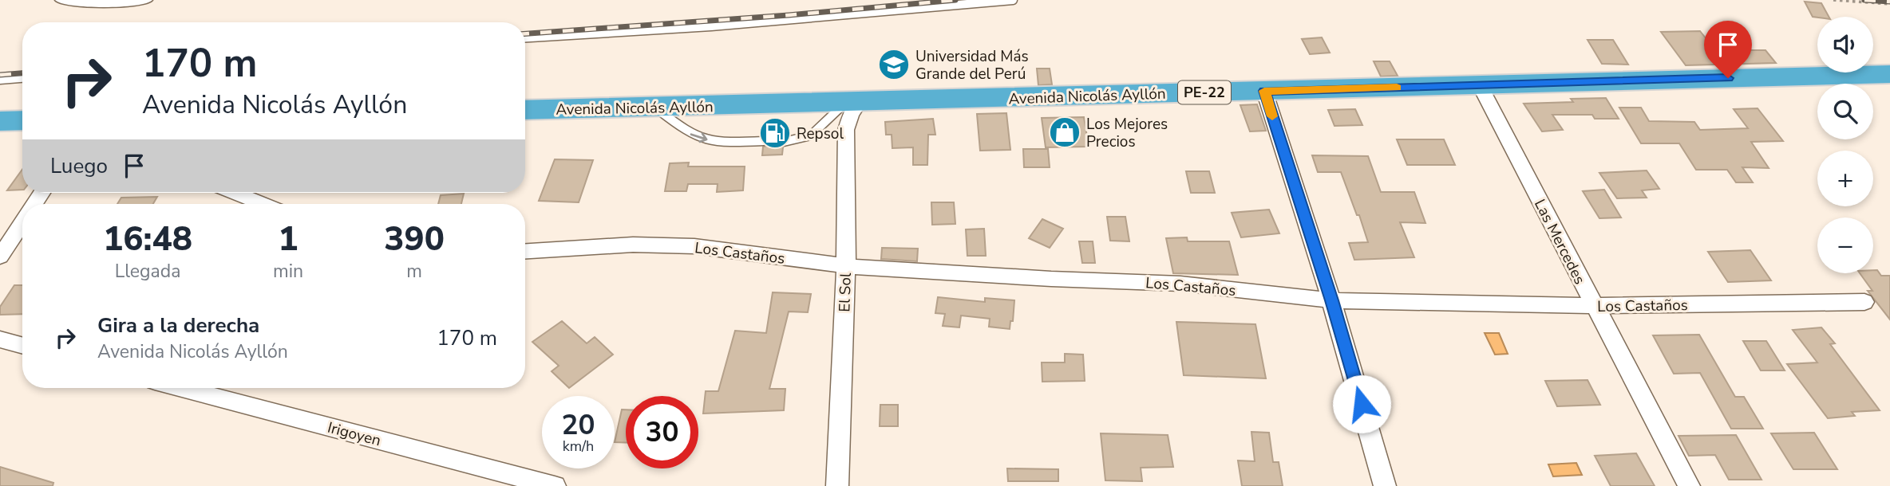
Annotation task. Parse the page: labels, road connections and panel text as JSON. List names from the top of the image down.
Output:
{
  "streets": {
    "highway": ["PE-22", "Avenida Nicolás Ayllón"],
    "street": [
      "Las Mercedes",
      "Los Castaños",
      "El Sol",
      "Irigoyen"
    ]
  },
  "crossings": [
    ["Avenida Nicolás Ayllón", "Las Mercedes"],
    ["Avenida Nicolás Ayllón", "El Sol"],
    ["Las Mercedes", "Los Castaños"],
    ["Los Castaños", "El Sol"]
  ],
  "places": {
    "school or university": ["Universidad Más Grande del Perú"],
    "shop": ["Los Mejores Precios"],
    "fuel station": ["Repsol"]
  },
  "page": {
    "map_buttons": ["+", "−"],
    "turn": ["170 m", "Avenida Nicolás Ayllón"],
    "then": "Luego",
    "eta": [
      "16:48",
      "Llegada",
      "1",
      "min",
      "390",
      "m"
    ],
    "list": [
      {
        "name": "Gira a la derecha",
        "note": "Avenida Nicolás Ayllón",
        "value": "170 m"
      }
    ],
    "speed": "20 km/h",
    "limit": "30"
  }
}
